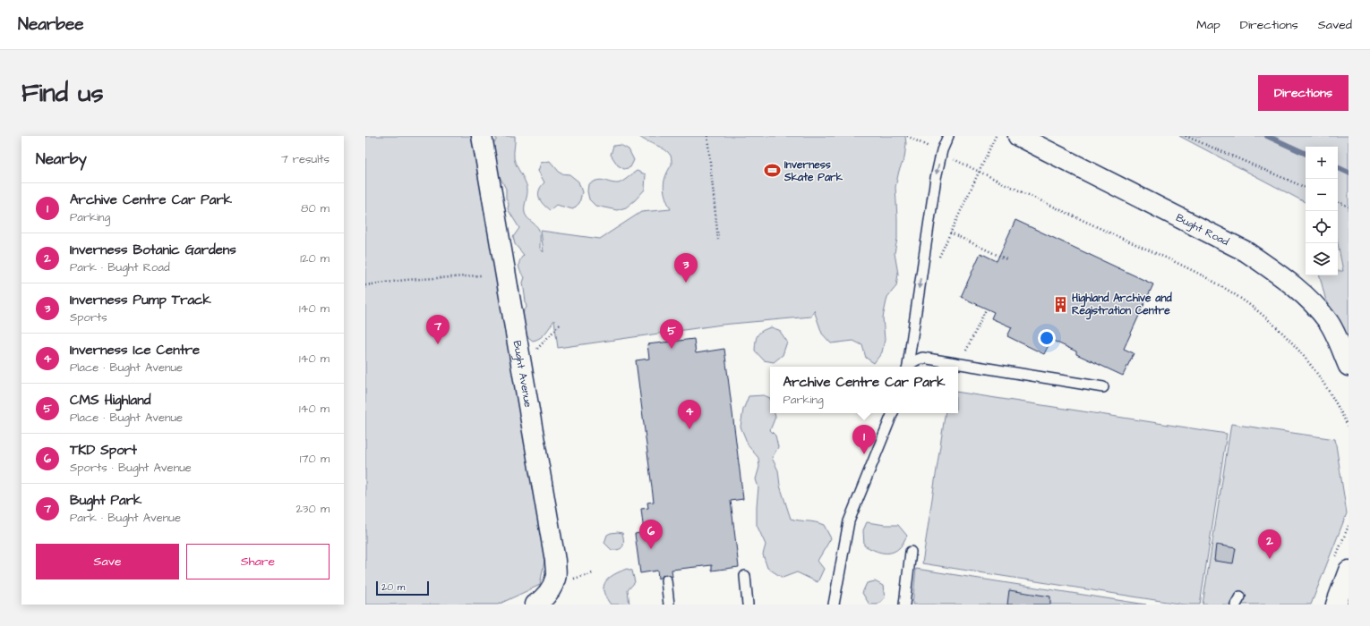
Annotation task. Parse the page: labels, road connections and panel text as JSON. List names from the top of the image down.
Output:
{
  "streets": {
    "street": ["Bught Road", "Bught Avenue"]
  },
  "places": {
    "sports": ["Inverness Skate Park"],
    "building": ["Highland Archive and Registration Centre"]
  },
  "scale_bar": "20 m",
  "page": {
    "header": "Nearbee",
    "nav": ["Map", "Directions", "Saved"],
    "buttons": [
      "Directions",
      ["Save", "Share"]
    ],
    "title": "Find us",
    "heading": ["Nearby", "7 results"],
    "map_buttons": ["+", "−"],
    "list": [
      {
        "mark": "1",
        "name": "Archive Centre Car Park",
        "note": "Parking",
        "value": "80 m"
      },
      {
        "mark": "2",
        "name": "Inverness Botanic Gardens",
        "note": "Park · Bught Road",
        "value": "120 m"
      },
      {
        "mark": "3",
        "name": "Inverness Pump Track",
        "note": "Sports",
        "value": "140 m"
      },
      {
        "mark": "4",
        "name": "Inverness Ice Centre",
        "note": "Place · Bught Avenue",
        "value": "140 m"
      },
      {
        "mark": "5",
        "name": "CMS Highland",
        "note": "Place · Bught Avenue",
        "value": "140 m"
      },
      {
        "mark": "6",
        "name": "TKD Sport",
        "note": "Sports · Bught Avenue",
        "value": "170 m"
      },
      {
        "mark": "7",
        "name": "Bught Park",
        "note": "Park · Bught Avenue",
        "value": "230 m"
      }
    ],
    "pins": [
      "3",
      "7",
      "5",
      "4",
      "1",
      "6",
      "2"
    ],
    "popup": ["Archive Centre Car Park", "Parking"],
    "scale": "20 m"
  }
}
